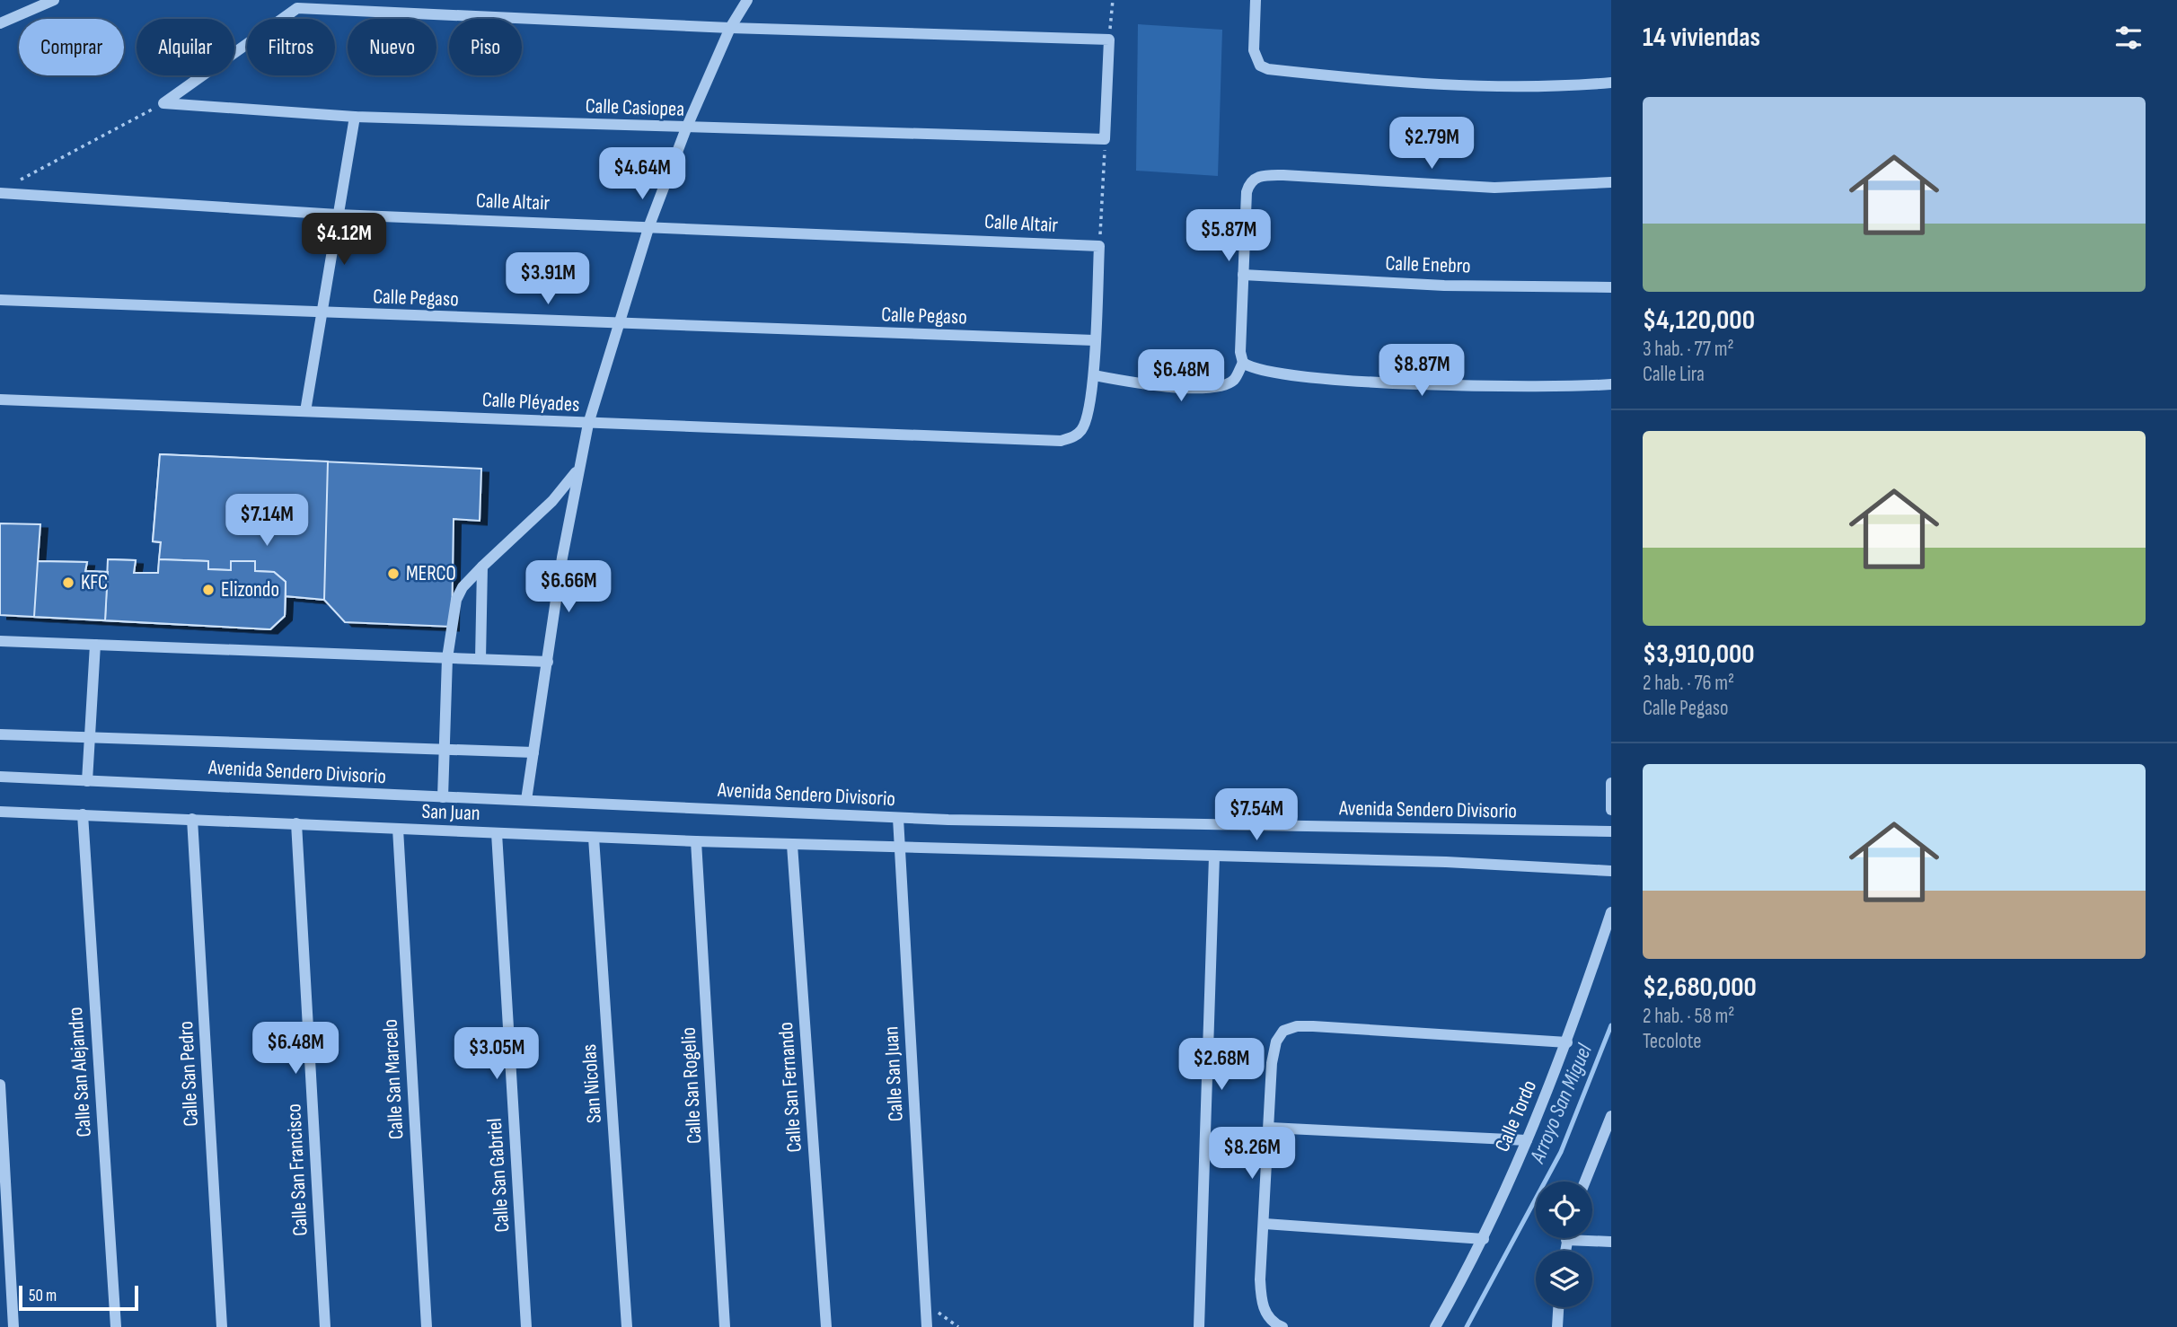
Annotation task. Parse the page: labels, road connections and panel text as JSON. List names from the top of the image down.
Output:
{
  "streets": {
    "street": [
      "Calle Casiopea",
      "Calle Altair",
      "Calle Enebro",
      "Calle Pegaso",
      "Calle Pléyades",
      "Avenida Sendero Divisorio",
      "San Juan",
      "Calle San Alejandro",
      "Calle San Pedro",
      "Calle San Juan",
      "Calle San Marcelo",
      "San Nicolas",
      "Calle San Rogelio",
      "Calle San Fernando",
      "Calle Tordo",
      "Calle San Francisco",
      "Calle San Gabriel"
    ]
  },
  "crossings": [
    ["Avenida Sendero Divisorio", "Calle San Juan"],
    ["San Juan", "Calle San Alejandro"],
    ["San Juan", "Calle San Pedro"],
    ["San Juan", "Calle San Juan"],
    ["San Juan", "Calle San Marcelo"],
    ["San Juan", "San Nicolas"],
    ["San Juan", "Calle San Rogelio"],
    ["San Juan", "Calle San Fernando"],
    ["San Juan", "Calle San Francisco"],
    ["San Juan", "Calle San Gabriel"]
  ],
  "water": ["Arroyo San Miguel"],
  "places": ["MERCO", "KFC", "Elizondo"],
  "scale_bar": "50 m",
  "page": {
    "heading": "14 viviendas",
    "chip": [
      "Comprar",
      "Alquilar",
      "Filtros",
      "Nuevo",
      "Piso"
    ],
    "list": [
      {
        "name": "$4,120,000",
        "note": "3 hab. · 77 m² · Calle Lira"
      },
      {
        "name": "$3,910,000",
        "note": "2 hab. · 76 m² · Calle Pegaso"
      },
      {
        "name": "$2,680,000",
        "note": "2 hab. · 58 m² · Tecolote"
      }
    ],
    "price": [
      "$2.79M",
      "$4.64M",
      "$5.87M",
      "$4.12M",
      "$3.91M",
      "$8.87M",
      "$6.48M",
      "$7.14M",
      "$6.66M",
      "$7.54M",
      "$6.48M",
      "$3.05M",
      "$2.68M",
      "$8.26M"
    ],
    "scale": "50 m"
  }
}
